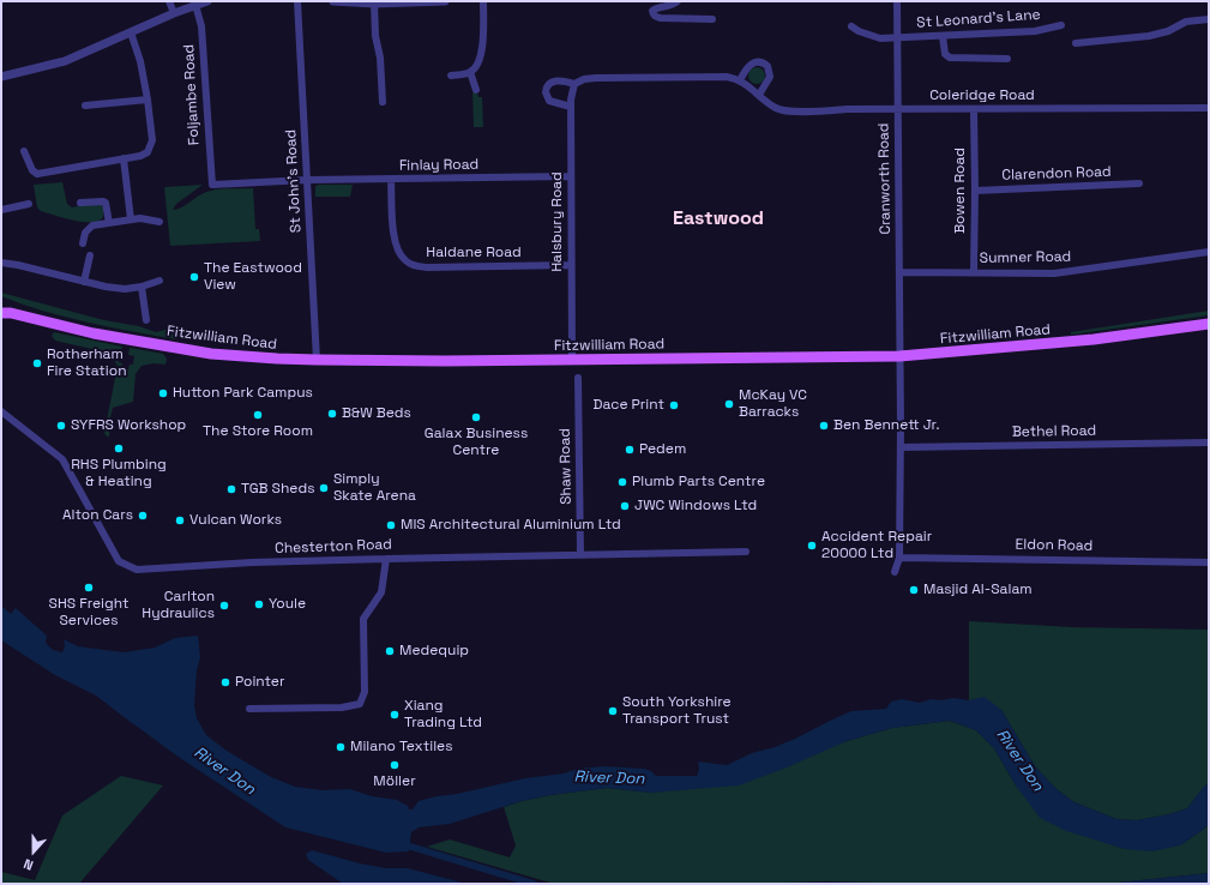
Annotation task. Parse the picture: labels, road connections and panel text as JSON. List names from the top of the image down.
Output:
{
  "streets": {
    "main road": ["Fitzwilliam Road"],
    "street": [
      "St Leonard's Lane",
      "Foljambe Road",
      "Coleridge Road",
      "Finlay Road",
      "Clarendon Road",
      "Cranworth Road",
      "St John's Road",
      "Bowen Road",
      "Halsbury Road",
      "Haldane Road",
      "Sumner Road",
      "Bethel Road",
      "Shaw Road",
      "Eldon Road",
      "Chesterton Road"
    ]
  },
  "crossings": [
    ["St Leonard's Lane", "Cranworth Road"],
    ["Foljambe Road", "Finlay Road"],
    ["Coleridge Road", "Cranworth Road"],
    ["Coleridge Road", "Bowen Road"],
    ["Coleridge Road", "Halsbury Road"],
    ["Finlay Road", "St John's Road"],
    ["Finlay Road", "Halsbury Road"],
    ["Finlay Road", "Haldane Road"],
    ["Clarendon Road", "Bowen Road"],
    ["Cranworth Road", "Sumner Road"],
    ["Cranworth Road", "Fitzwilliam Road"],
    ["Cranworth Road", "Bethel Road"],
    ["Cranworth Road", "Eldon Road"],
    ["St John's Road", "Fitzwilliam Road"],
    ["Bowen Road", "Sumner Road"],
    ["Halsbury Road", "Haldane Road"],
    ["Halsbury Road", "Fitzwilliam Road"],
    ["Shaw Road", "Chesterton Road"]
  ],
  "districts": ["Eastwood"],
  "water": ["River Don"],
  "places": [
    "The Eastwood View",
    "Rotherham Fire Station",
    "Hutton Park Campus",
    "McKay VC Barracks",
    "Dace Print",
    "B&W Beds",
    "The Store Room",
    "Galax Business Centre",
    "SYFRS Workshop",
    "Ben Bennett Jr.",
    "RHS Plumbing & Heating",
    "Pedem",
    "Plumb Parts Centre",
    "Simply Skate Arena",
    "TGB Sheds",
    "JWC Windows Ltd",
    "Alton Cars",
    "Vulcan Works",
    "MIS Architectural Aluminium Ltd",
    "Accident Repair 20000 Ltd",
    "SHS Freight Services",
    "Masjid Al-Salam",
    "Youle",
    "Carlton Hydraulics",
    "Medequip",
    "Pointer",
    "South Yorkshire Transport Trust",
    "Xiang Trading Ltd",
    "Milano Textiles",
    "Möller"
  ],
  "north": "bottom"
}
